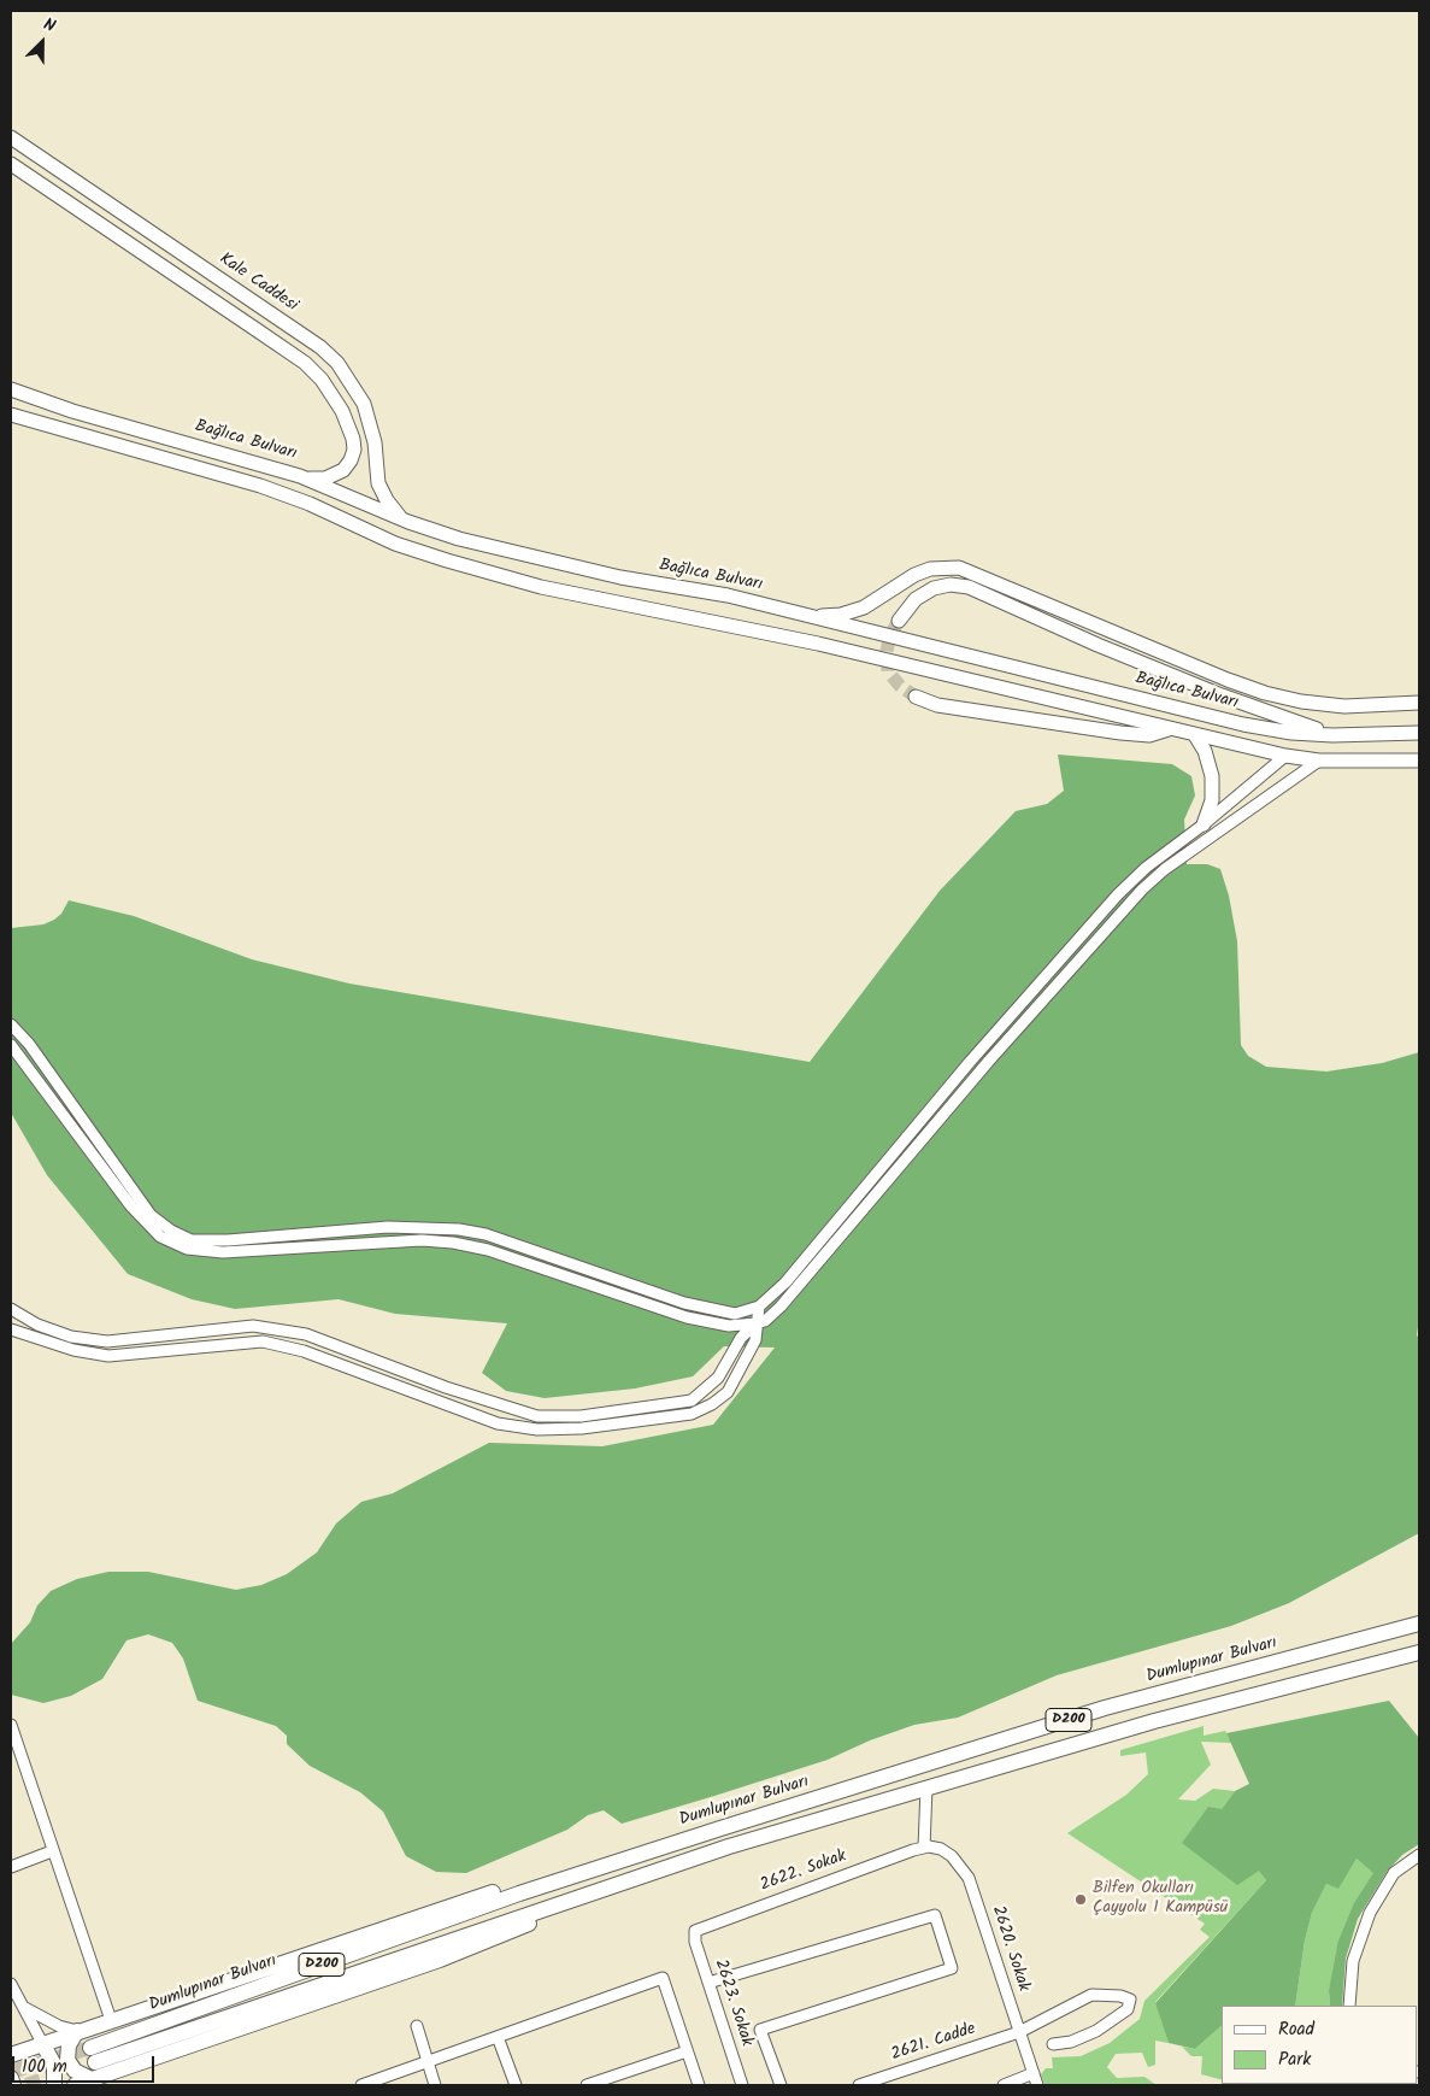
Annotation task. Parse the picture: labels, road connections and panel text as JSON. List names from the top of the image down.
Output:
{
  "streets": {
    "highway": ["Dumlupınar Bulvarı", "D200"],
    "main road": ["Kale Caddesi", "Bağlıca Bulvarı"],
    "street": [
      "2622. Sokak",
      "2620. Sokak",
      "2623. Sokak",
      "2621. Cadde"
    ]
  },
  "crossings": [
    ["Kale Caddesi", "Bağlıca Bulvarı"],
    ["2622. Sokak", "2620. Sokak"],
    ["2622. Sokak", "2623. Sokak"],
    ["2620. Sokak", "2621. Cadde"]
  ],
  "places": ["Bilfen Okulları Çayyolu 1 Kampüsü"],
  "legend": ["Road", "Park"],
  "scale_bar": "100 m",
  "north": "top right"
}
